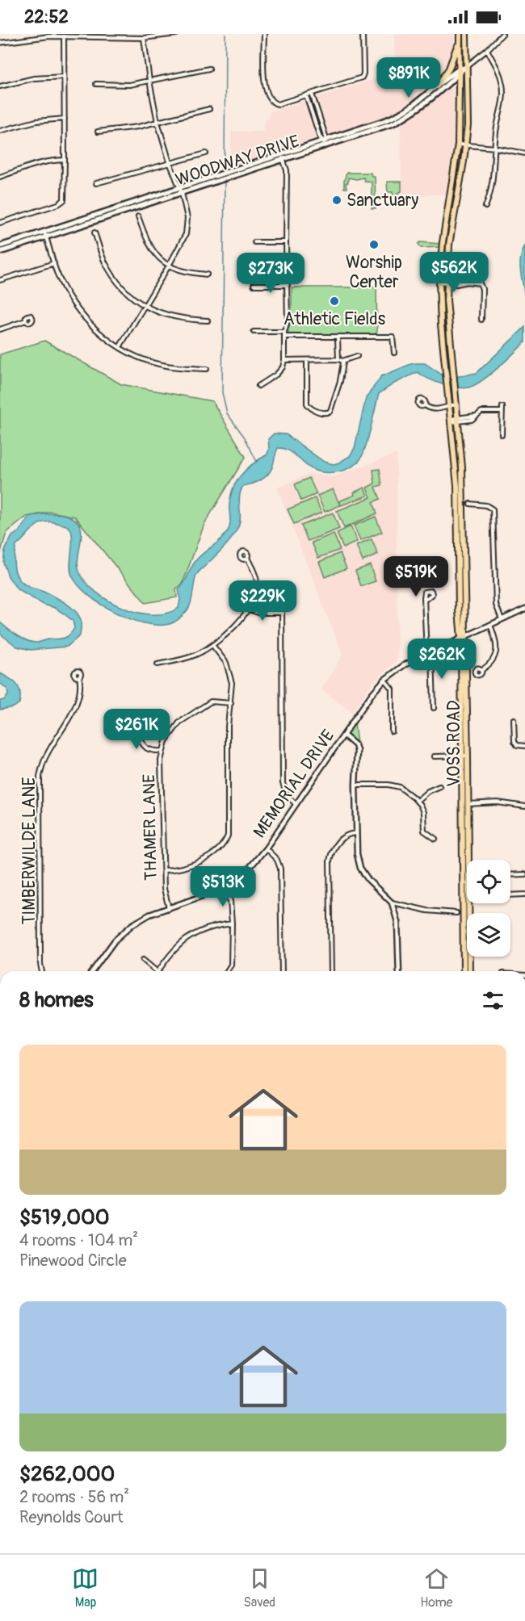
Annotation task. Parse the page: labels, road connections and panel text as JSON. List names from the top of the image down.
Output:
{
  "streets": {
    "main road": ["WOODWAY DRIVE", "VOSS ROAD"],
    "street": ["MEMORIAL DRIVE", "THAMER LANE", "TIMBERWILDE LANE"]
  },
  "crossings": [
    ["WOODWAY DRIVE", "VOSS ROAD"],
    ["VOSS ROAD", "MEMORIAL DRIVE"],
    ["MEMORIAL DRIVE", "THAMER LANE"]
  ],
  "places": ["Sanctuary", "Worship Center", "Athletic Fields"],
  "page": {
    "status": "22:52",
    "price": [
      "$891K",
      "$562K",
      "$273K",
      "$519K",
      "$229K",
      "$262K",
      "$261K",
      "$513K"
    ],
    "heading": "8 homes",
    "list": [
      {
        "name": "$519,000",
        "note": "4 rooms · 104 m² · Pinewood Circle"
      },
      {
        "name": "$262,000",
        "note": "2 rooms · 56 m² · Reynolds Court"
      }
    ],
    "tabs": ["Map", "Saved", "Home"]
  }
}
